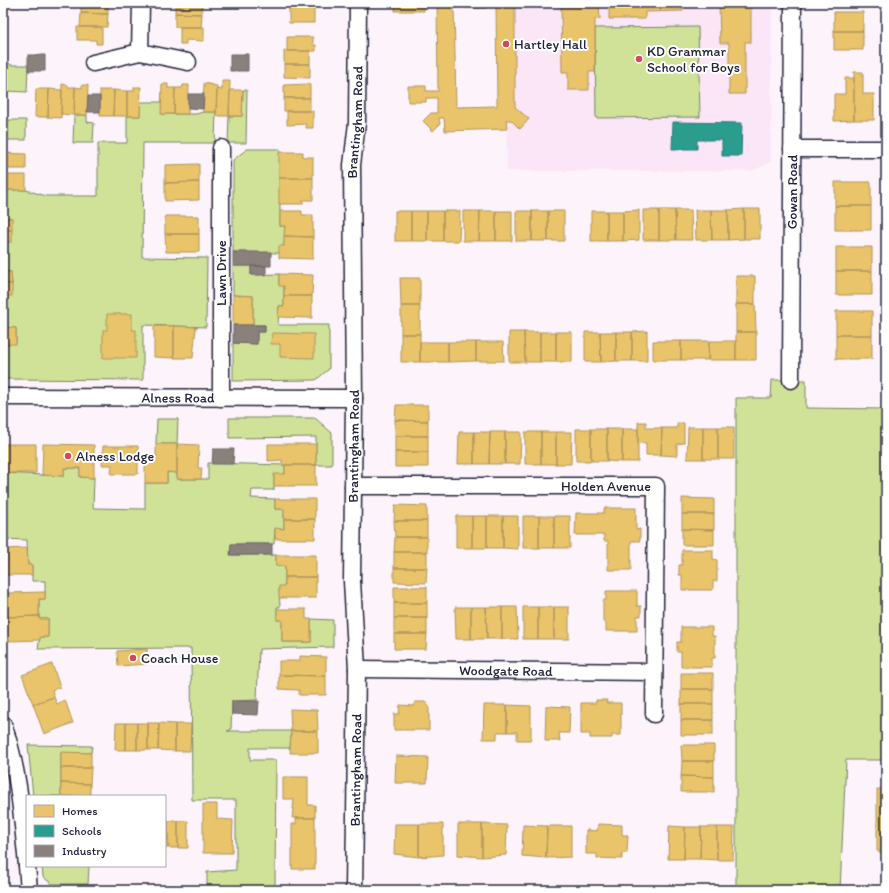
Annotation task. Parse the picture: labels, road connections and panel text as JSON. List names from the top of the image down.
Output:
{
  "streets": {
    "street": [
      "Brantingham Road",
      "Gowan Road",
      "Lawn Drive",
      "Alness Road",
      "Holden Avenue",
      "Woodgate Road"
    ]
  },
  "crossings": [
    ["Brantingham Road", "Alness Road"],
    ["Brantingham Road", "Holden Avenue"],
    ["Brantingham Road", "Woodgate Road"],
    ["Lawn Drive", "Alness Road"],
    ["Holden Avenue", "Woodgate Road"]
  ],
  "places": [
    "Hartley Hall",
    "KD Grammar School for Boys",
    "Alness Lodge",
    "Coach House"
  ],
  "legend": ["Homes", "Schools", "Industry"]
}
